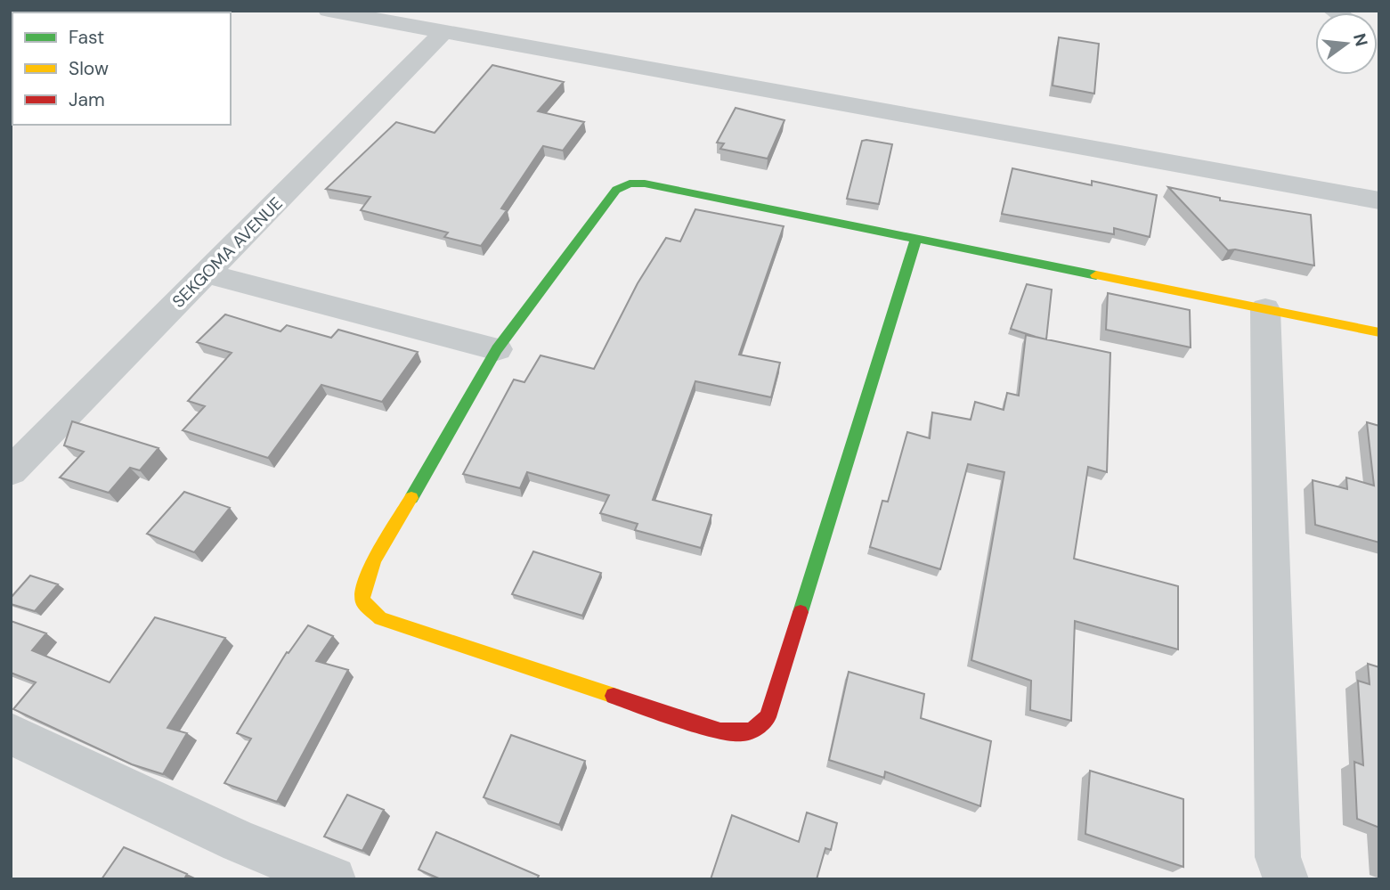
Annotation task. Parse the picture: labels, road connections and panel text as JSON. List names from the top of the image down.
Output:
{
  "streets": {
    "street": ["SEKGOMA AVENUE"]
  },
  "legend": ["Fast", "Slow", "Jam"],
  "north": "right"
}
